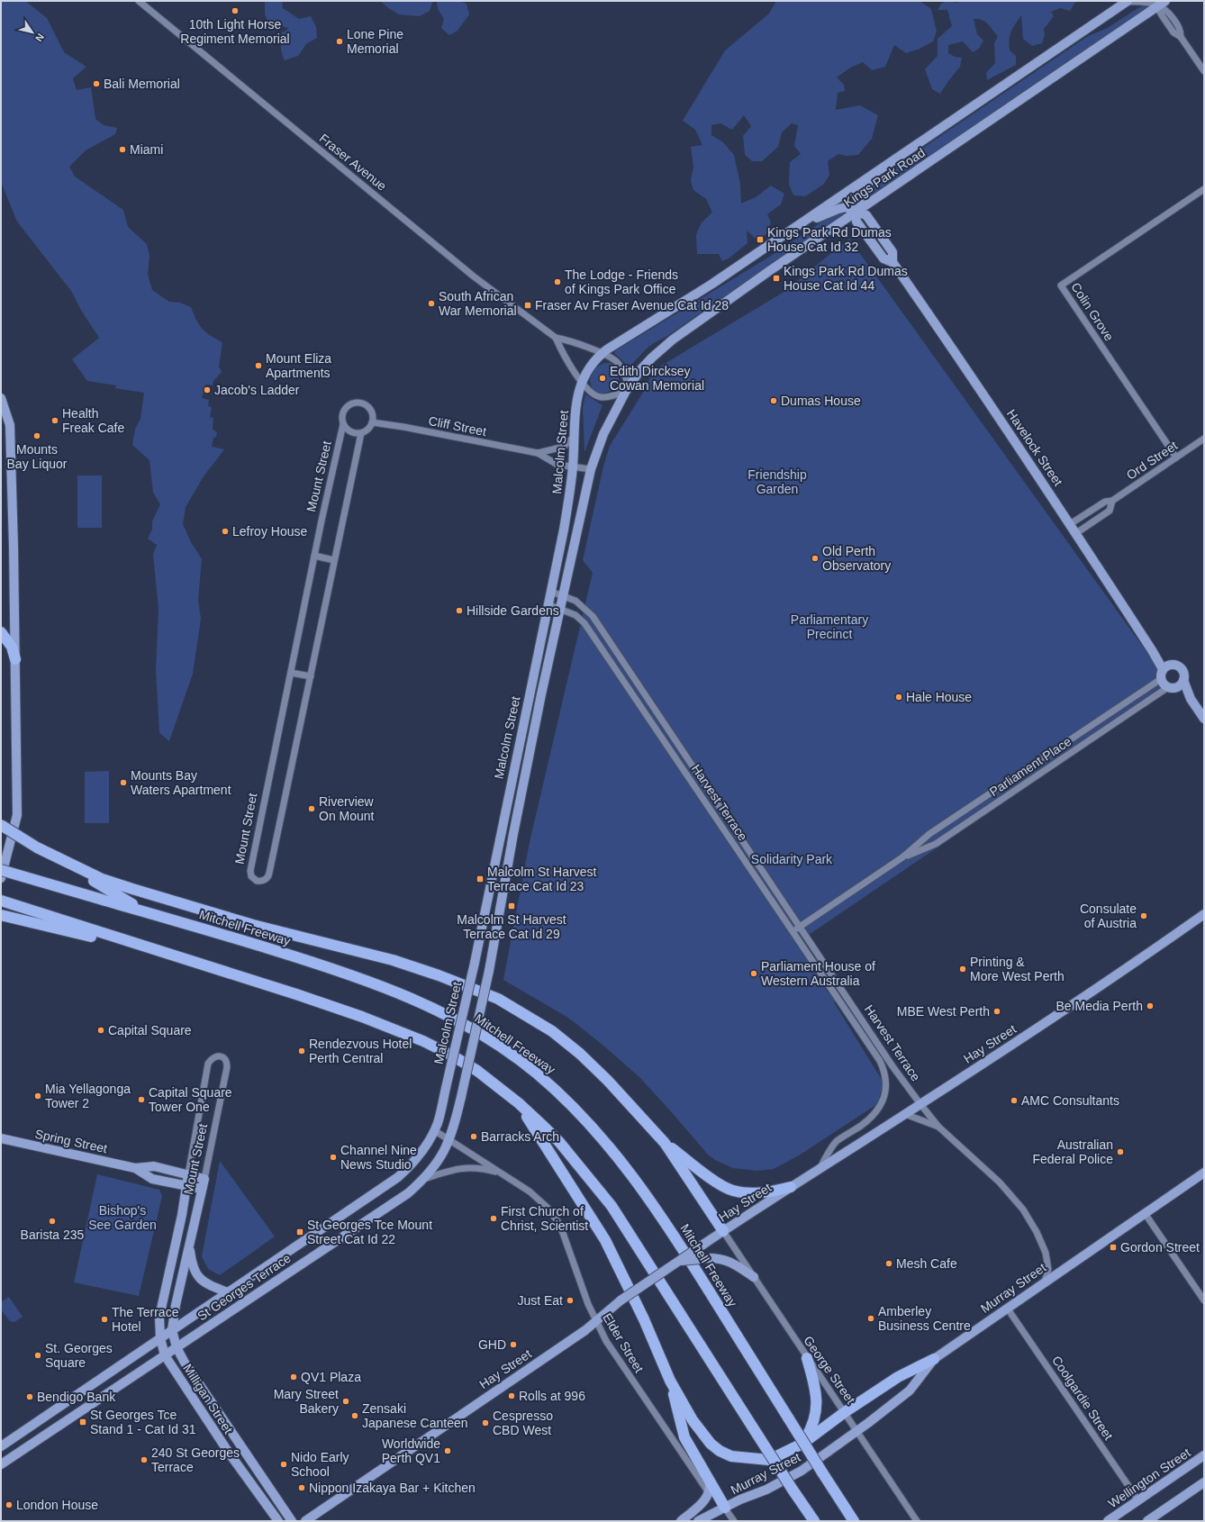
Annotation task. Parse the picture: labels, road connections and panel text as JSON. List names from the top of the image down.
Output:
{
  "streets": {
    "highway": ["Mitchell Freeway"],
    "main road": [
      "Kings Park Road",
      "Havelock Street",
      "Malcolm Street",
      "Mount Street",
      "Hay Street",
      "Spring Street",
      "St Georges Terrace",
      "Murray Street",
      "Milligan Street",
      "Wellington Street"
    ],
    "street": [
      "Fraser Avenue",
      "Colin Grove",
      "Cliff Street",
      "Ord Street",
      "Parliament Place",
      "Harvest Terrace",
      "Elder Street",
      "George Street",
      "Coolgardie Street"
    ]
  },
  "crossings": [
    ["Fraser Avenue", "Kings Park Road"],
    ["Fraser Avenue", "Malcolm Street"],
    ["Kings Park Road", "Havelock Street"],
    ["Kings Park Road", "Malcolm Street"],
    ["Colin Grove", "Ord Street"],
    ["Cliff Street", "Malcolm Street"],
    ["Cliff Street", "Mount Street"],
    ["Havelock Street", "Ord Street"],
    ["Havelock Street", "Parliament Place"],
    ["Malcolm Street", "Harvest Terrace"],
    ["Malcolm Street", "St Georges Terrace"],
    ["Malcolm Street", "Elder Street"],
    ["Mount Street", "Spring Street"],
    ["Mount Street", "St Georges Terrace"],
    ["Mount Street", "Milligan Street"],
    ["Parliament Place", "Harvest Terrace"],
    ["Harvest Terrace", "Hay Street"],
    ["Harvest Terrace", "Murray Street"],
    ["Hay Street", "Elder Street"],
    ["Hay Street", "George Street"],
    ["St Georges Terrace", "Elder Street"],
    ["St Georges Terrace", "Milligan Street"],
    ["Murray Street", "Elder Street"],
    ["Murray Street", "George Street"],
    ["Murray Street", "Coolgardie Street"],
    ["Coolgardie Street", "Wellington Street"]
  ],
  "parks": [
    "Friendship Garden",
    "Parliamentary Precinct",
    "Solidarity Park",
    "Bishop's See Garden"
  ],
  "places": {
    "other": [
      "10th Light Horse Regiment Memorial",
      "Lone Pine Memorial",
      "Bali Memorial",
      "Miami",
      "The Lodge - Friends of Kings Park Office",
      "South African War Memorial",
      "Mount Eliza Apartments",
      "Edith Dircksey Cowan Memorial",
      "Jacob's Ladder",
      "Dumas House",
      "Health Freak Cafe",
      "Mounts Bay Liquor",
      "Lefroy House",
      "Old Perth Observatory",
      "Hillside Gardens",
      "Hale House",
      "Mounts Bay Waters Apartment",
      "Riverview On Mount",
      "Consulate of Austria",
      "Printing & More West Perth",
      "Parliament House of Western Australia",
      "Be Media Perth",
      "MBE West Perth",
      "Capital Square",
      "Rendezvous Hotel Perth Central",
      "Mia Yellagonga Tower 2",
      "Capital Square Tower One",
      "AMC Consultants",
      "Barracks Arch",
      "Australian Federal Police",
      "Channel Nine News Studio",
      "First Church of Christ, Scientist",
      "Barista 235",
      "Mesh Cafe",
      "Just Eat",
      "Amberley Business Centre",
      "The Terrace Hotel",
      "GHD",
      "St. Georges Square",
      "QV1 Plaza",
      "Rolls at 996",
      "Bendigo Bank",
      "Mary Street Bakery",
      "Zensaki Japanese Canteen",
      "Cespresso CBD West",
      "Worldwide Perth QV1",
      "240 St Georges Terrace",
      "Nido Early School",
      "Nippon Izakaya Bar + Kitchen",
      "London House"
    ],
    "transit": [
      "Kings Park Rd Dumas House Cat Id 32",
      "Kings Park Rd Dumas House Cat Id 44",
      "Fraser Av Fraser Avenue Cat Id 28",
      "Malcolm St Harvest Terrace Cat Id 23",
      "Malcolm St Harvest Terrace Cat Id 29",
      "St Georges Tce Mount Street Cat Id 22",
      "Gordon Street",
      "St Georges Tce Stand 1 - Cat Id 31"
    ]
  },
  "north": "bottom right"
}
